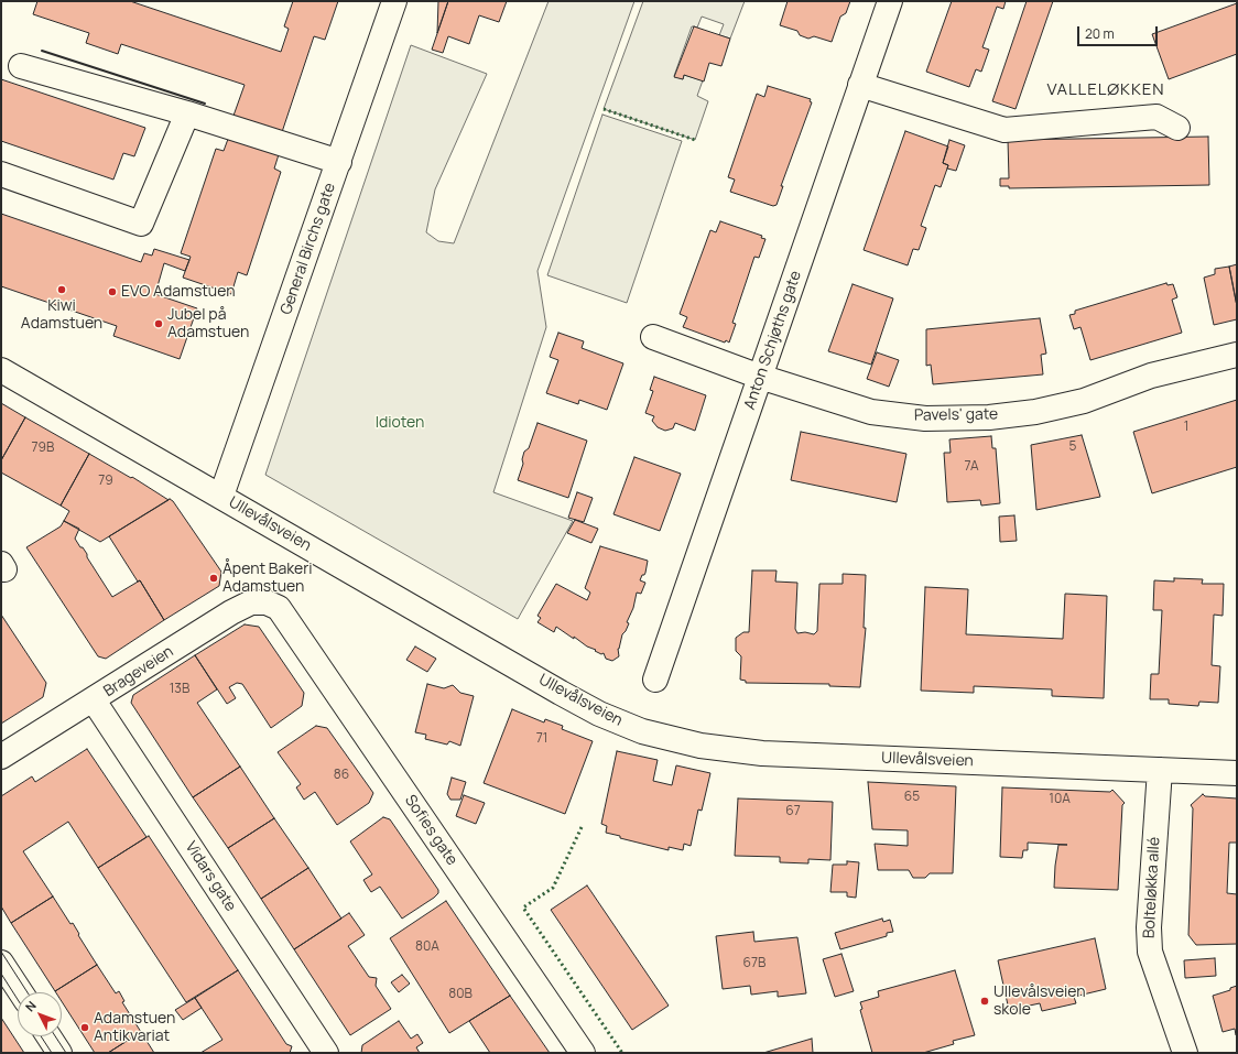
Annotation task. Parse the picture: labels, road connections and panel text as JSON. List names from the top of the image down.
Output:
{
  "streets": {
    "street": [
      "General Birchs gate",
      "Anton Schjøths gate",
      "Pavels' gate",
      "Ullevålsveien",
      "Brageveien",
      "Sofies gate",
      "Vidars gate",
      "Bolteløkka allé"
    ]
  },
  "crossings": [
    ["General Birchs gate", "Ullevålsveien"],
    ["Anton Schjøths gate", "Pavels' gate"],
    ["Ullevålsveien", "Bolteløkka allé"],
    ["Brageveien", "Sofies gate"],
    ["Brageveien", "Vidars gate"]
  ],
  "districts": ["VALLELØKKEN"],
  "parks": ["Idioten"],
  "places": [
    "Kiwi Adamstuen",
    "EVO Adamstuen",
    "Jubel på Adamstuen",
    "Åpent Bakeri Adamstuen",
    "Ullevålsveien skole",
    "Adamstuen Antikvariat"
  ],
  "house_numbers": [
    "1",
    "5",
    "79B",
    "7A",
    "79",
    "13B",
    "71",
    "86",
    "65",
    "10A",
    "67",
    "80A",
    "67B",
    "80B"
  ],
  "scale_bar": "20 m",
  "north": "top left"
}
